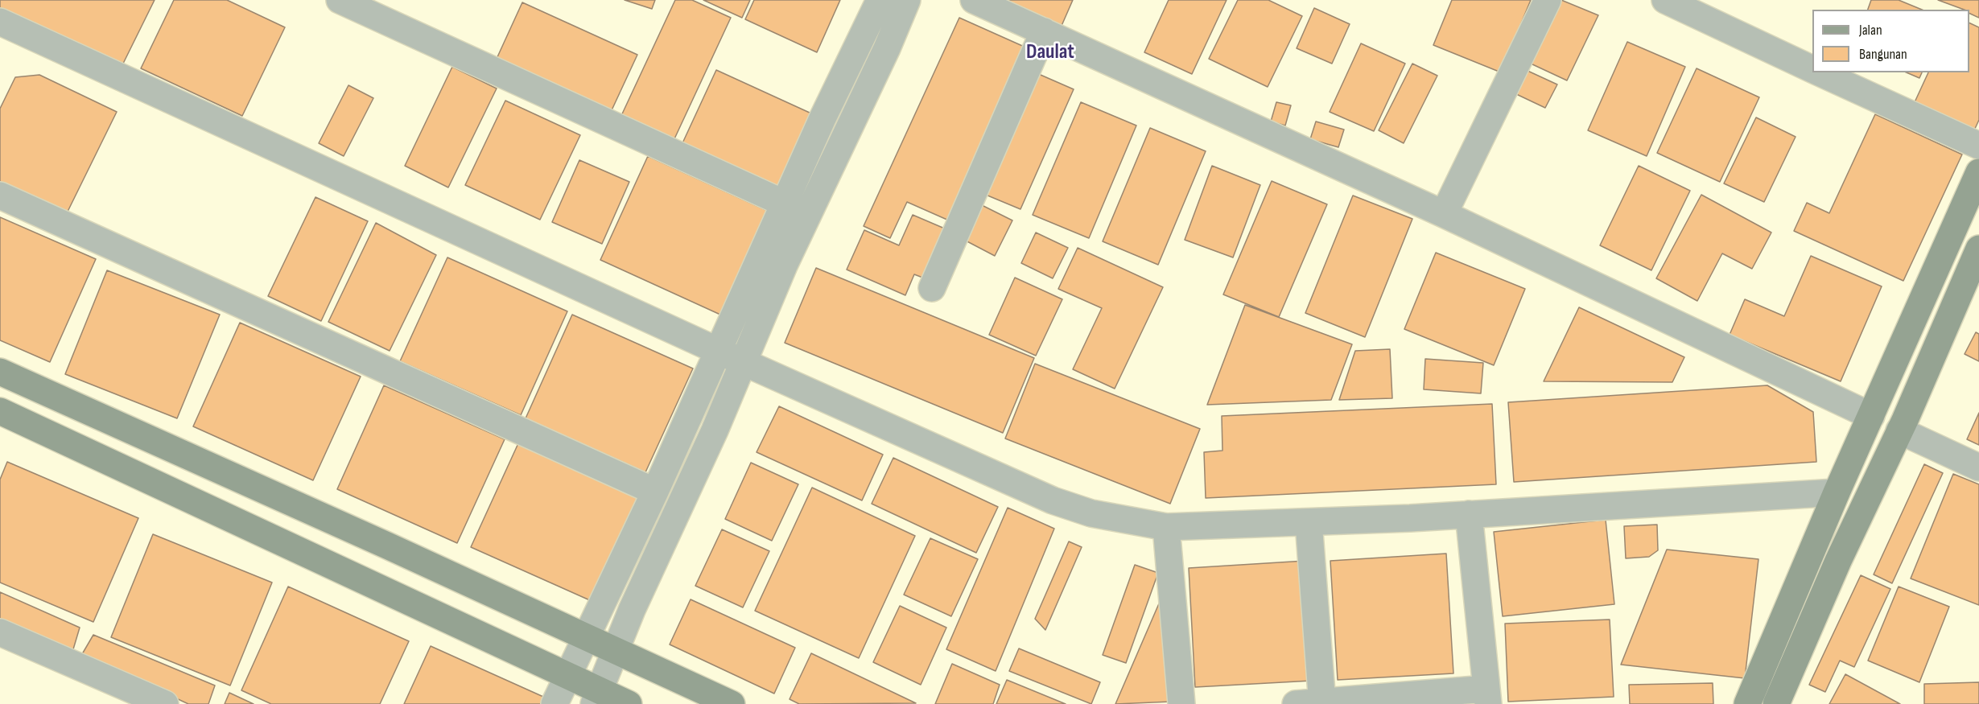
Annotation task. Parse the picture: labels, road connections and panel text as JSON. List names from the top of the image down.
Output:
{
  "districts": ["Daulat"],
  "legend": ["Jalan", "Bangunan"]
}
